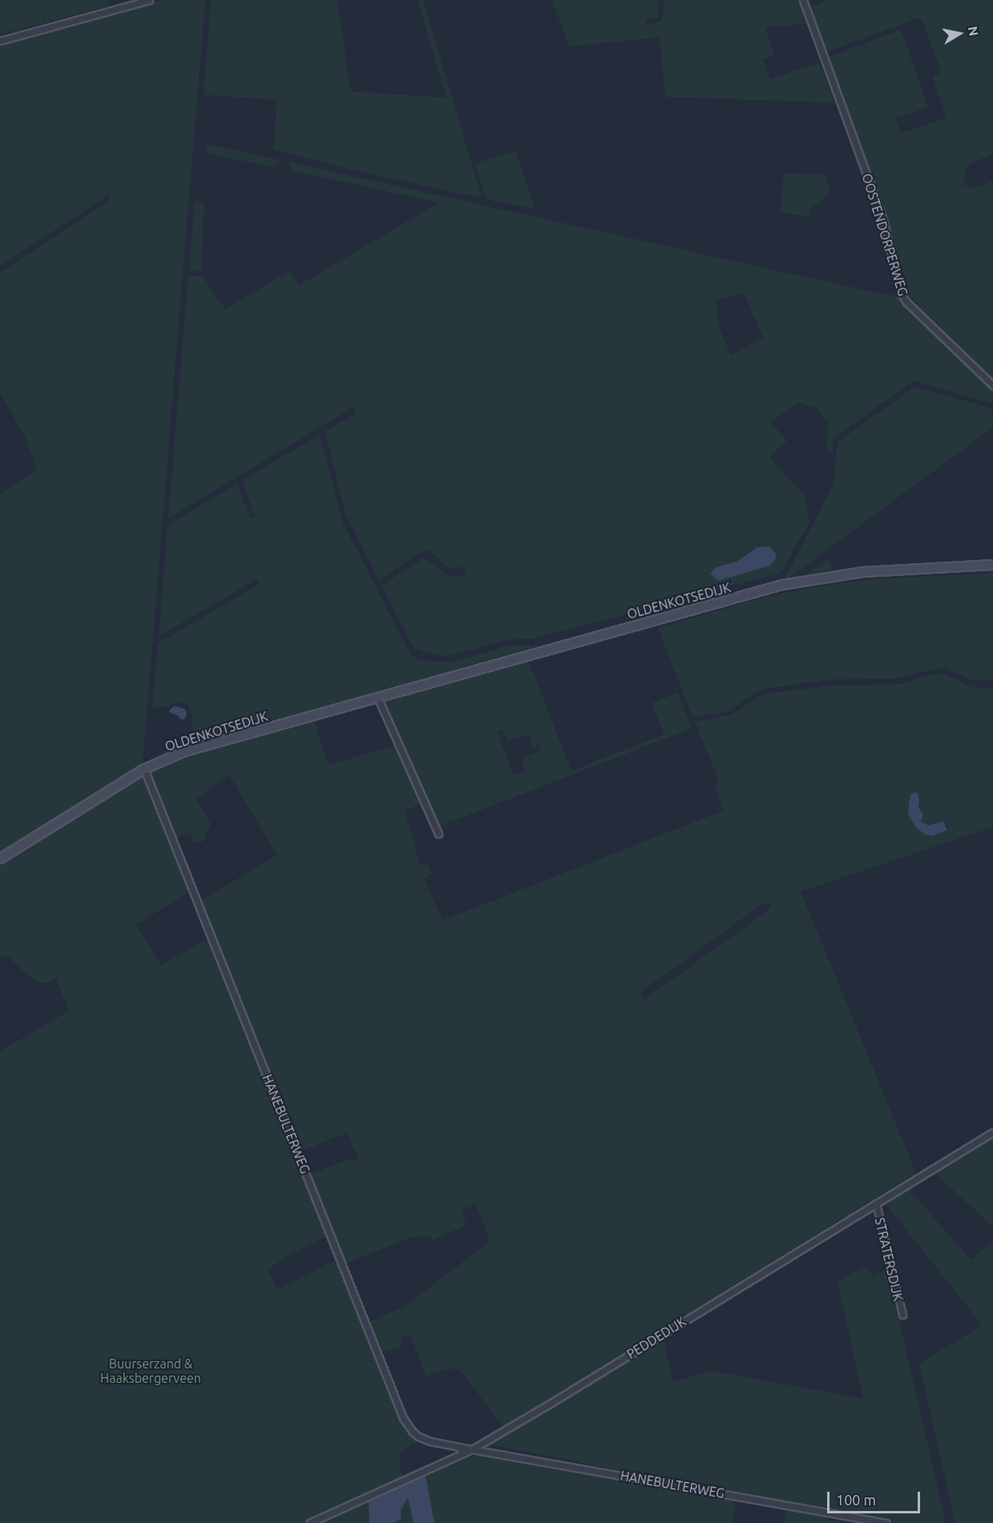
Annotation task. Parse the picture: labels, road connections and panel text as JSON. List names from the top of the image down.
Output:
{
  "streets": {
    "street": [
      "OOSTENDORPERWEG",
      "OLDENKOTSEDIJK",
      "HANEBULTERWEG",
      "STRATERSDIJK",
      "PEDDEDIJK"
    ]
  },
  "crossings": [
    ["OLDENKOTSEDIJK", "HANEBULTERWEG"],
    ["HANEBULTERWEG", "PEDDEDIJK"],
    ["STRATERSDIJK", "PEDDEDIJK"]
  ],
  "parks": ["Buurserzand & Haaksbergerveen"],
  "scale_bar": "100 m",
  "north": "right"
}
